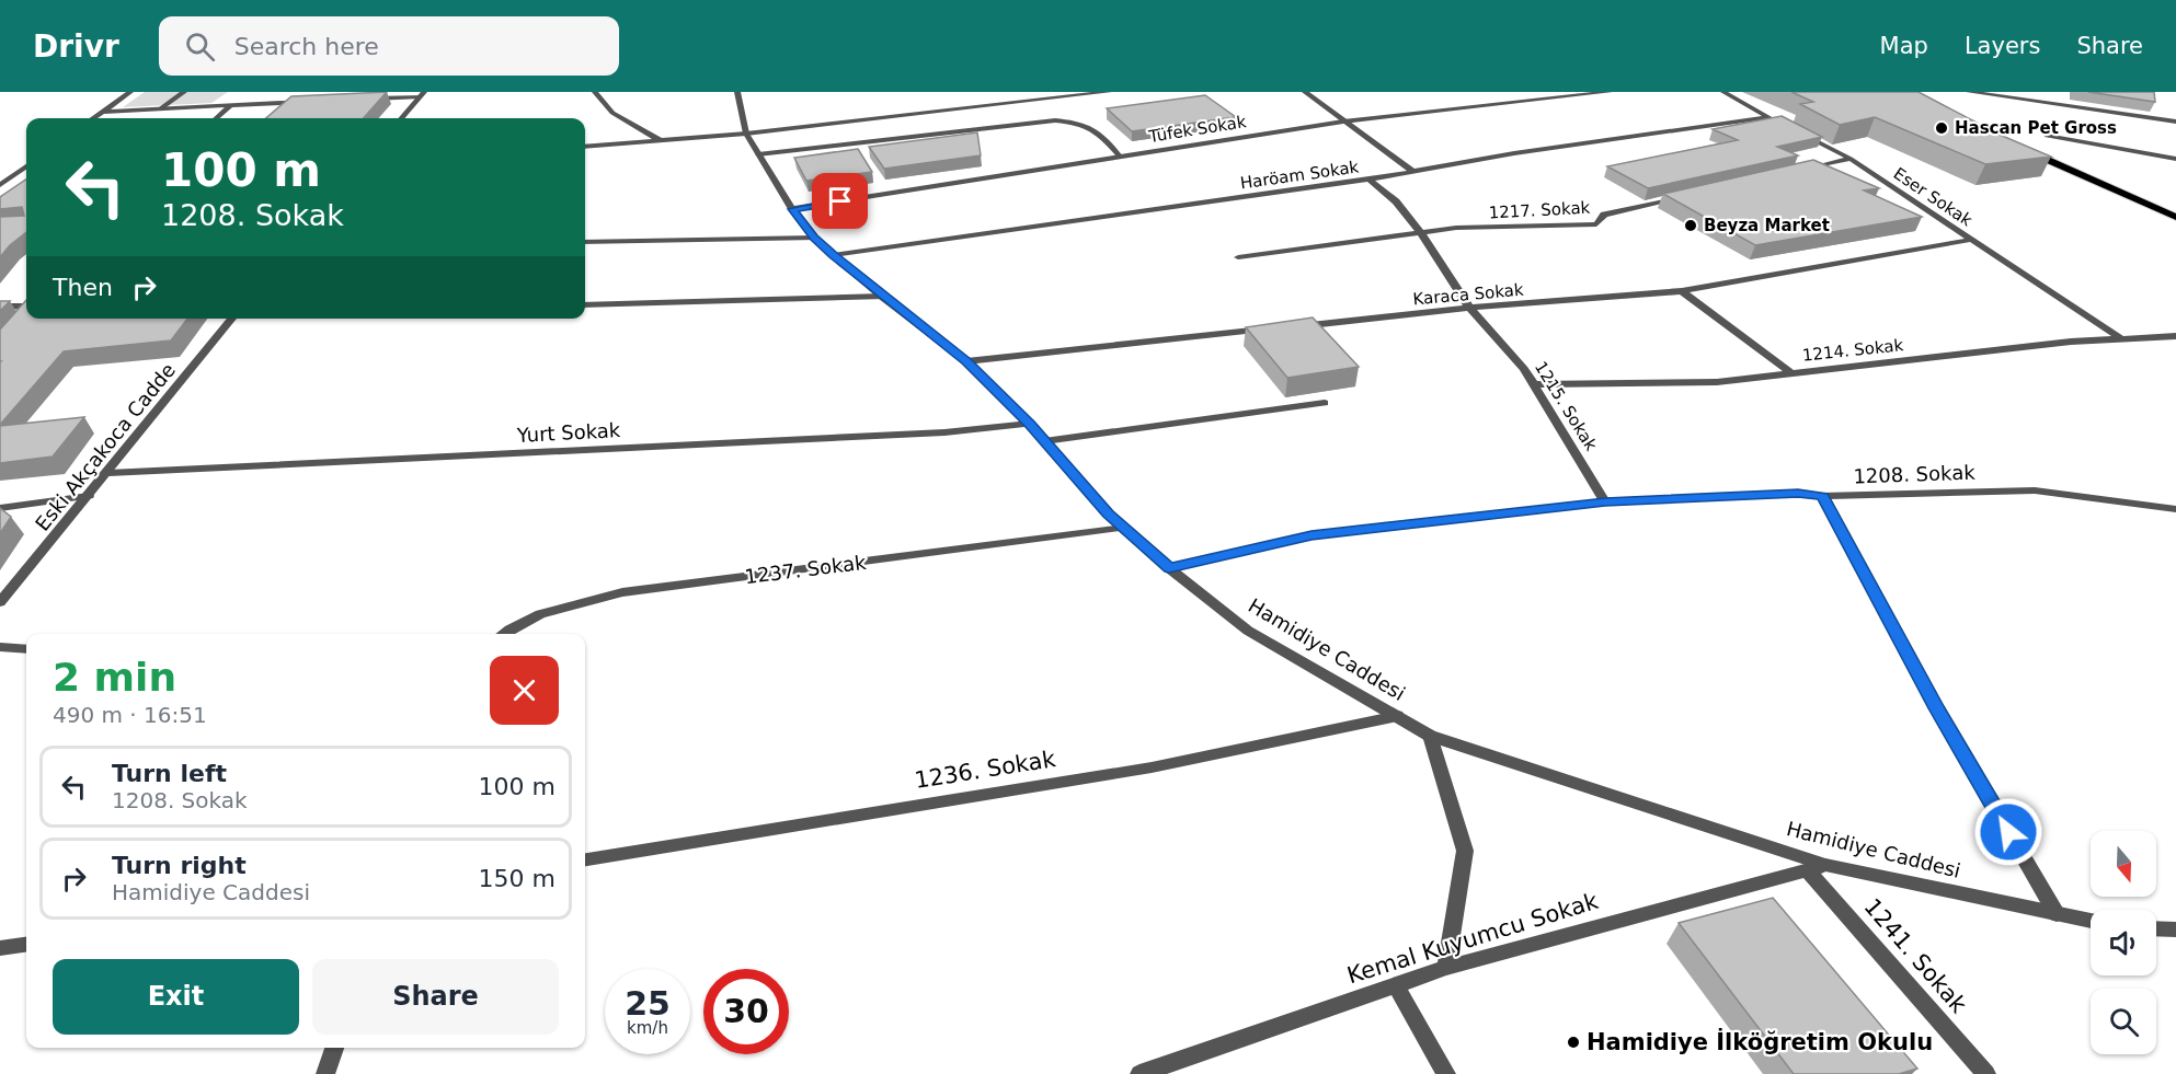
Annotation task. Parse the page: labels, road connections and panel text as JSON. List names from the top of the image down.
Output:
{
  "streets": {
    "street": [
      "Tüfek Sokak",
      "Haröam Sokak",
      "Eser Sokak",
      "1217. Sokak",
      "Karaca Sokak",
      "1214. Sokak",
      "1215. Sokak",
      "Yurt Sokak",
      "Eski Akçakoca Cadde",
      "1208. Sokak",
      "1237. Sokak",
      "Hamidiye Caddesi",
      "1236. Sokak",
      "Kemal Kuyumcu Sokak",
      "1241. Sokak"
    ]
  },
  "crossings": [
    ["Tüfek Sokak", "Hamidiye Caddesi"],
    ["Haröam Sokak", "1215. Sokak"],
    ["Haröam Sokak", "Hamidiye Caddesi"],
    ["Eser Sokak", "Karaca Sokak"],
    ["Eser Sokak", "1214. Sokak"],
    ["1217. Sokak", "1215. Sokak"],
    ["Karaca Sokak", "1215. Sokak"],
    ["1214. Sokak", "1215. Sokak"],
    ["1215. Sokak", "1208. Sokak"],
    ["Yurt Sokak", "Eski Akçakoca Cadde"],
    ["Yurt Sokak", "Hamidiye Caddesi"],
    ["1208. Sokak", "Hamidiye Caddesi"],
    ["1237. Sokak", "Hamidiye Caddesi"],
    ["Hamidiye Caddesi", "1236. Sokak"],
    ["Hamidiye Caddesi", "Kemal Kuyumcu Sokak"],
    ["Hamidiye Caddesi", "1241. Sokak"],
    ["Kemal Kuyumcu Sokak", "1241. Sokak"]
  ],
  "places": ["Hascan Pet Gross", "Beyza Market", "Hamidiye İlköğretim Okulu"],
  "north": "bottom",
  "page": {
    "header": "Drivr",
    "search": "Search here",
    "nav": ["Map", "Layers", "Share"],
    "turn": ["100 m", "1208. Sokak"],
    "then": "Then",
    "heading": ["2 min", "490 m · 16:51"],
    "list": [
      {
        "name": "Turn left",
        "note": "1208. Sokak",
        "value": "100 m"
      },
      {
        "name": "Turn right",
        "note": "Hamidiye Caddesi",
        "value": "150 m"
      }
    ],
    "buttons": ["Exit", "Share"],
    "speed": "25 km/h",
    "limit": "30"
  }
}
